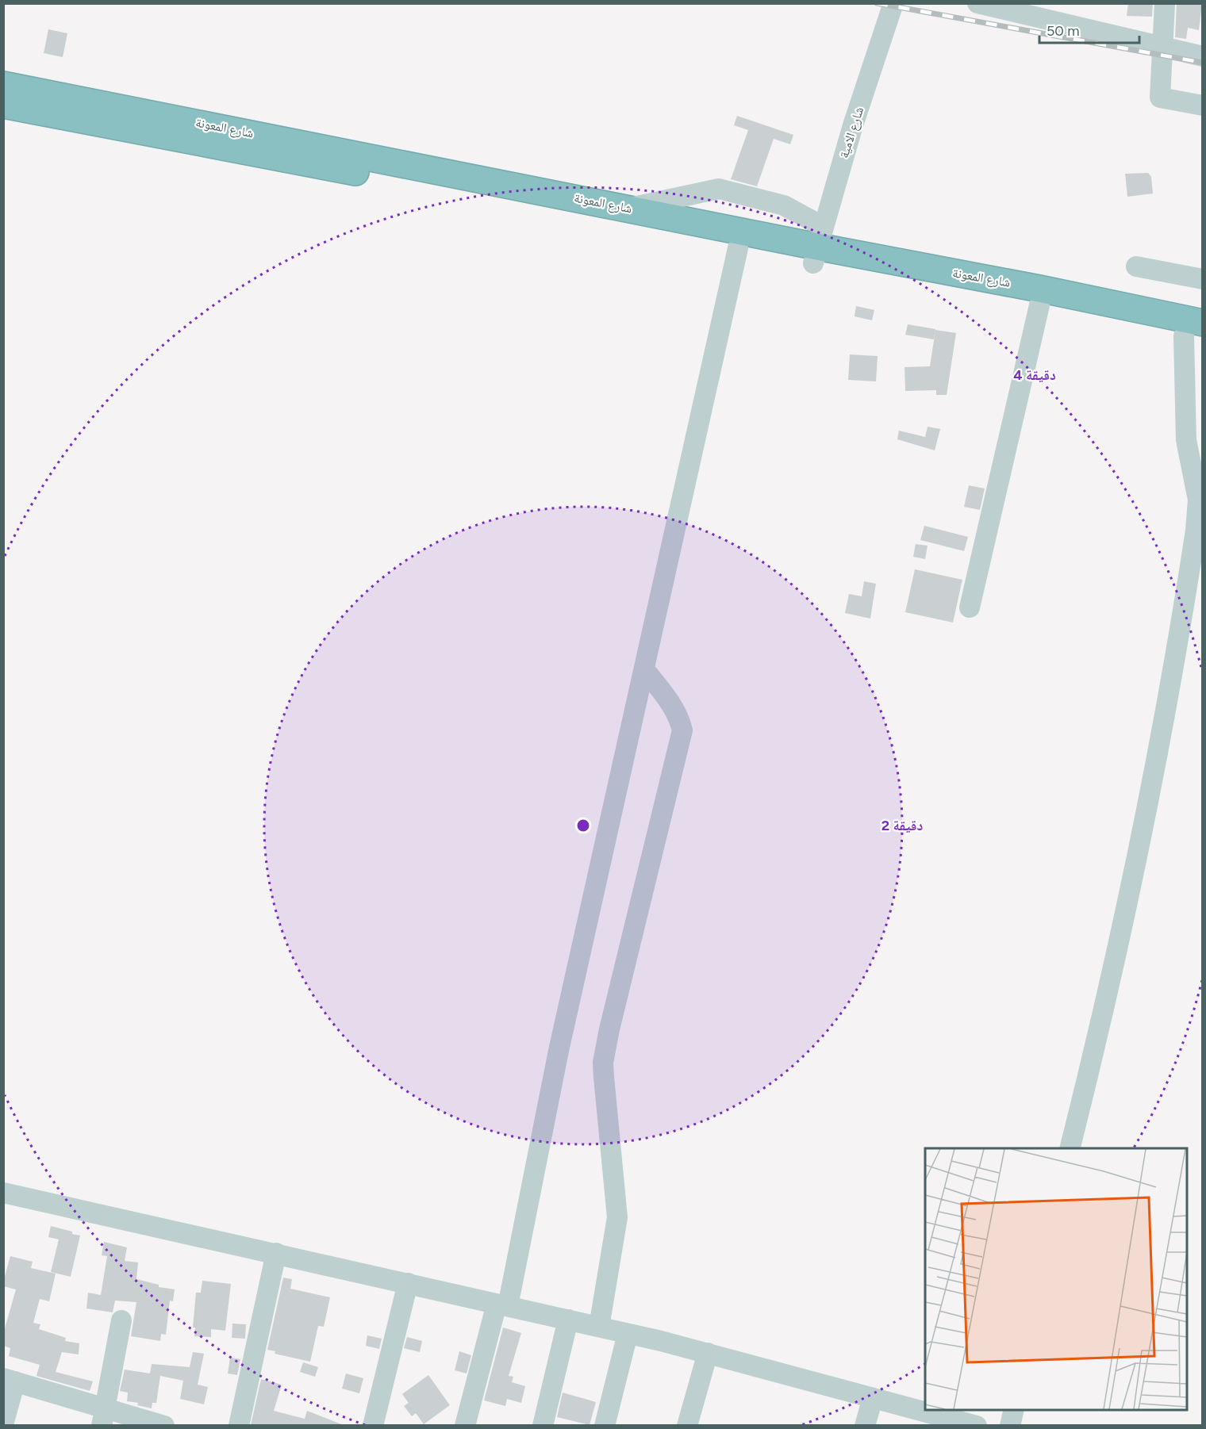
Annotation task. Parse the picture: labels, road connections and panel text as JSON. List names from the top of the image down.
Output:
{
  "streets": {
    "highway": ["شارع المعونة"],
    "street": ["شارع الامية"]
  },
  "crossings": [
    ["شارع المعونة", "شارع الامية"]
  ],
  "scale_bar": "50 m",
  "rings": ["4 دقيقة", "2 دقيقة"]
}
